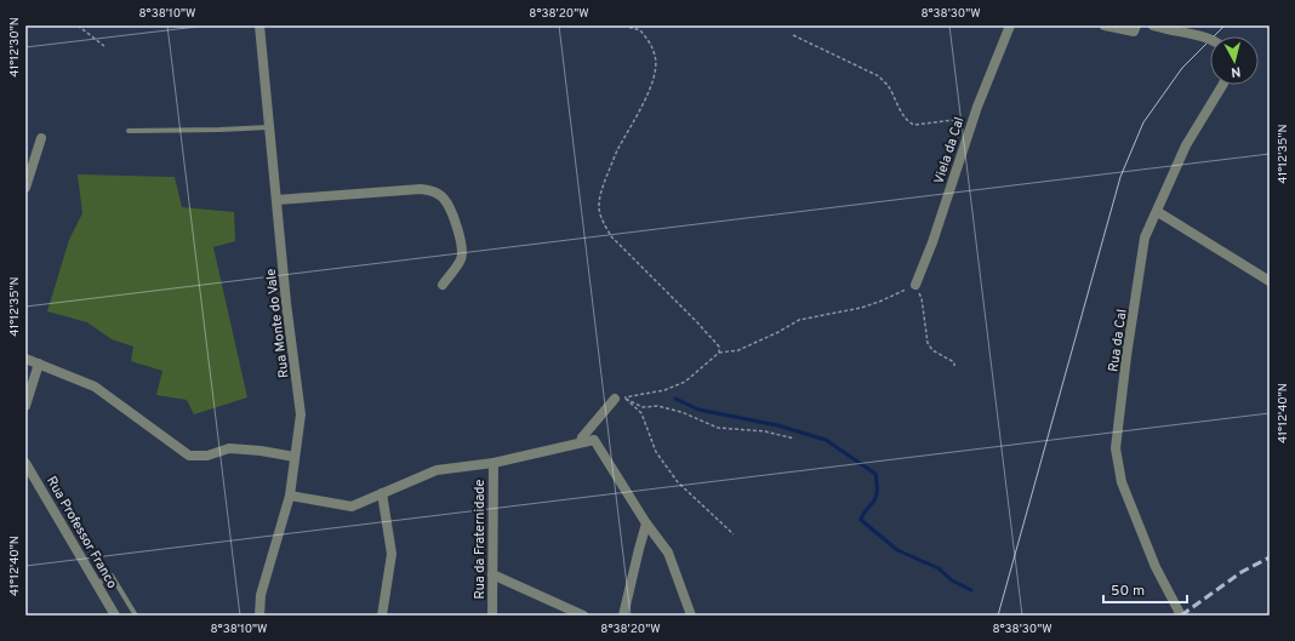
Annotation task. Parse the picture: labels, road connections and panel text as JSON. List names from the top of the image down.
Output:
{
  "streets": {
    "street": [
      "Viela da Cal",
      "Rua Monte do Vale",
      "Rua da Cal",
      "Rua Professor Franco",
      "Rua da Fraternidade"
    ]
  },
  "scale_bar": "50 m",
  "north": "bottom",
  "coordinates": [
    "8°38'10\"W",
    "8°38'20\"W",
    "8°38'30\"W",
    "41°12'30\"N",
    "41°12'35\"N",
    "41°12'40\"N"
  ]
}
